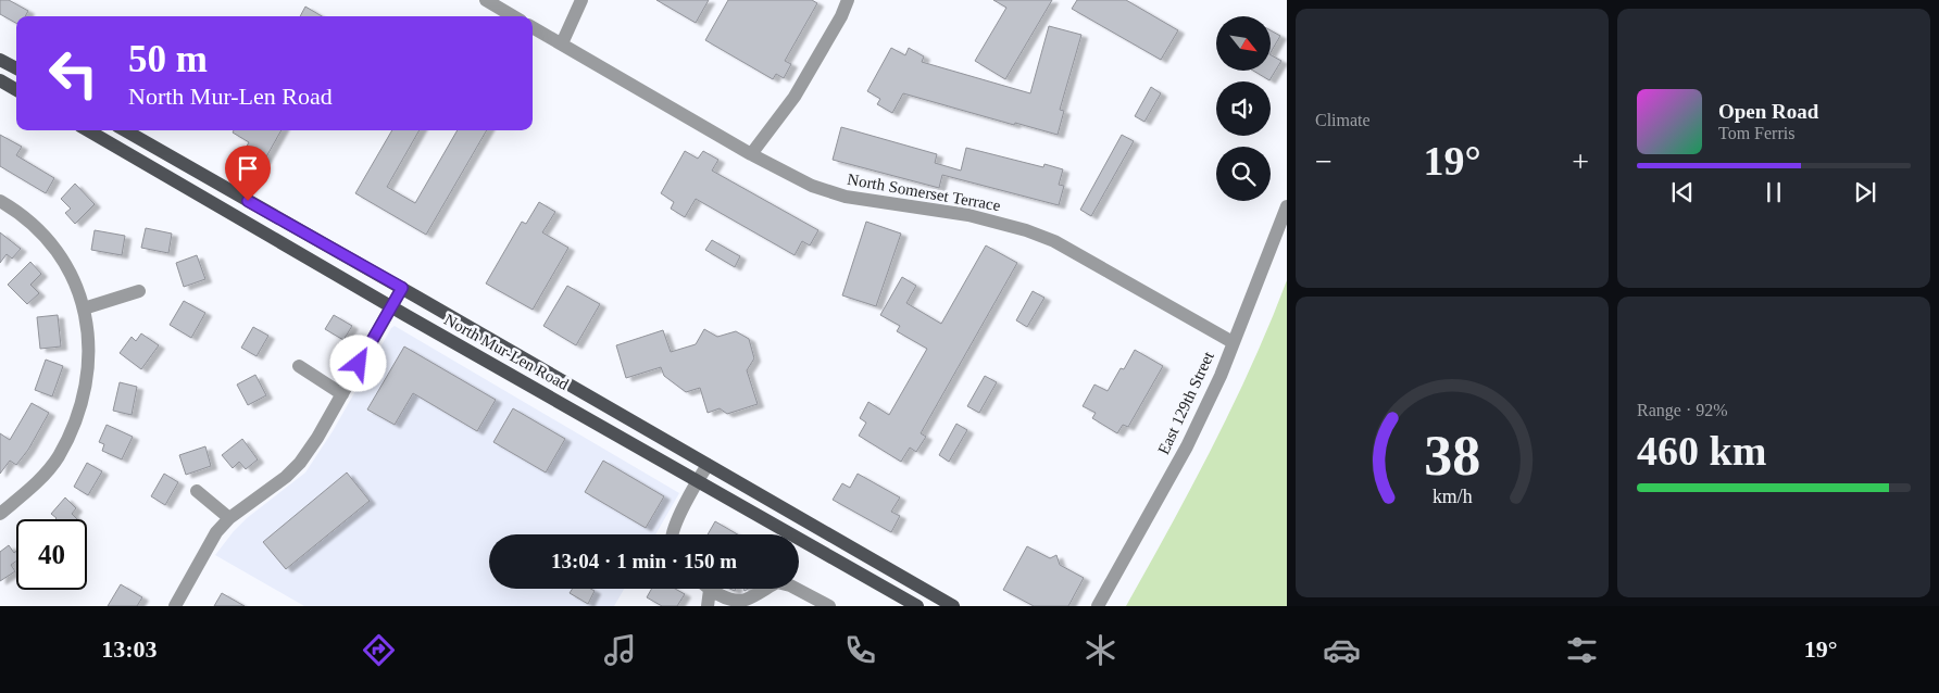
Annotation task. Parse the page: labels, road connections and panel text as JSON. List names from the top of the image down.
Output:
{
  "streets": {
    "main road": ["North Mur-Len Road"],
    "street": ["North Somerset Terrace", "East 129th Street"]
  },
  "crossings": [
    ["North Somerset Terrace", "East 129th Street"]
  ],
  "north": "bottom right",
  "page": {
    "tile": [
      "Climate",
      ["Range · 92%", "460 km"]
    ],
    "turn": ["50 m", "North Mur-Len Road"],
    "song": ["Open Road", "Tom Ferris"],
    "heat": ["−", "19°", "+"],
    "limit": "40",
    "trip": "13:04 · 1 min · 150 m",
    "tabs": ["13:03", "19°"],
    "gauge": ["38", "km/h"]
  }
}
